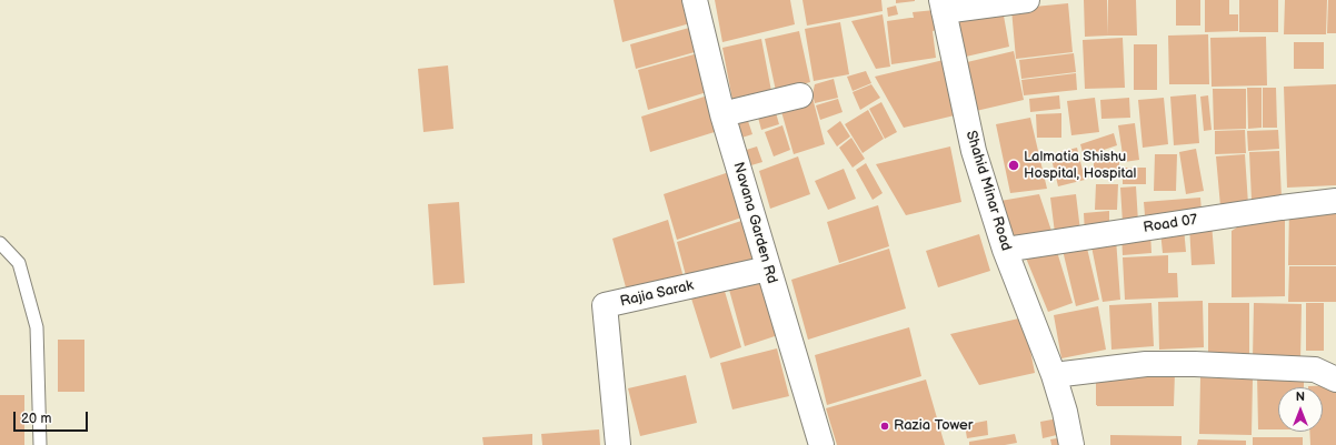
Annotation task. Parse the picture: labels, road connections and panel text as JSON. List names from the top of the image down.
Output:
{
  "streets": {
    "street": [
      "Shahid Minar Road",
      "Navana Garden Rd",
      "Road 07",
      "Rajia Sarak"
    ]
  },
  "crossings": [
    ["Shahid Minar Road", "Road 07"],
    ["Navana Garden Rd", "Rajia Sarak"]
  ],
  "places": ["Lalmatia Shishu Hospital, Hospital", "Razia Tower"],
  "scale_bar": "20 m",
  "north": "top"
}
